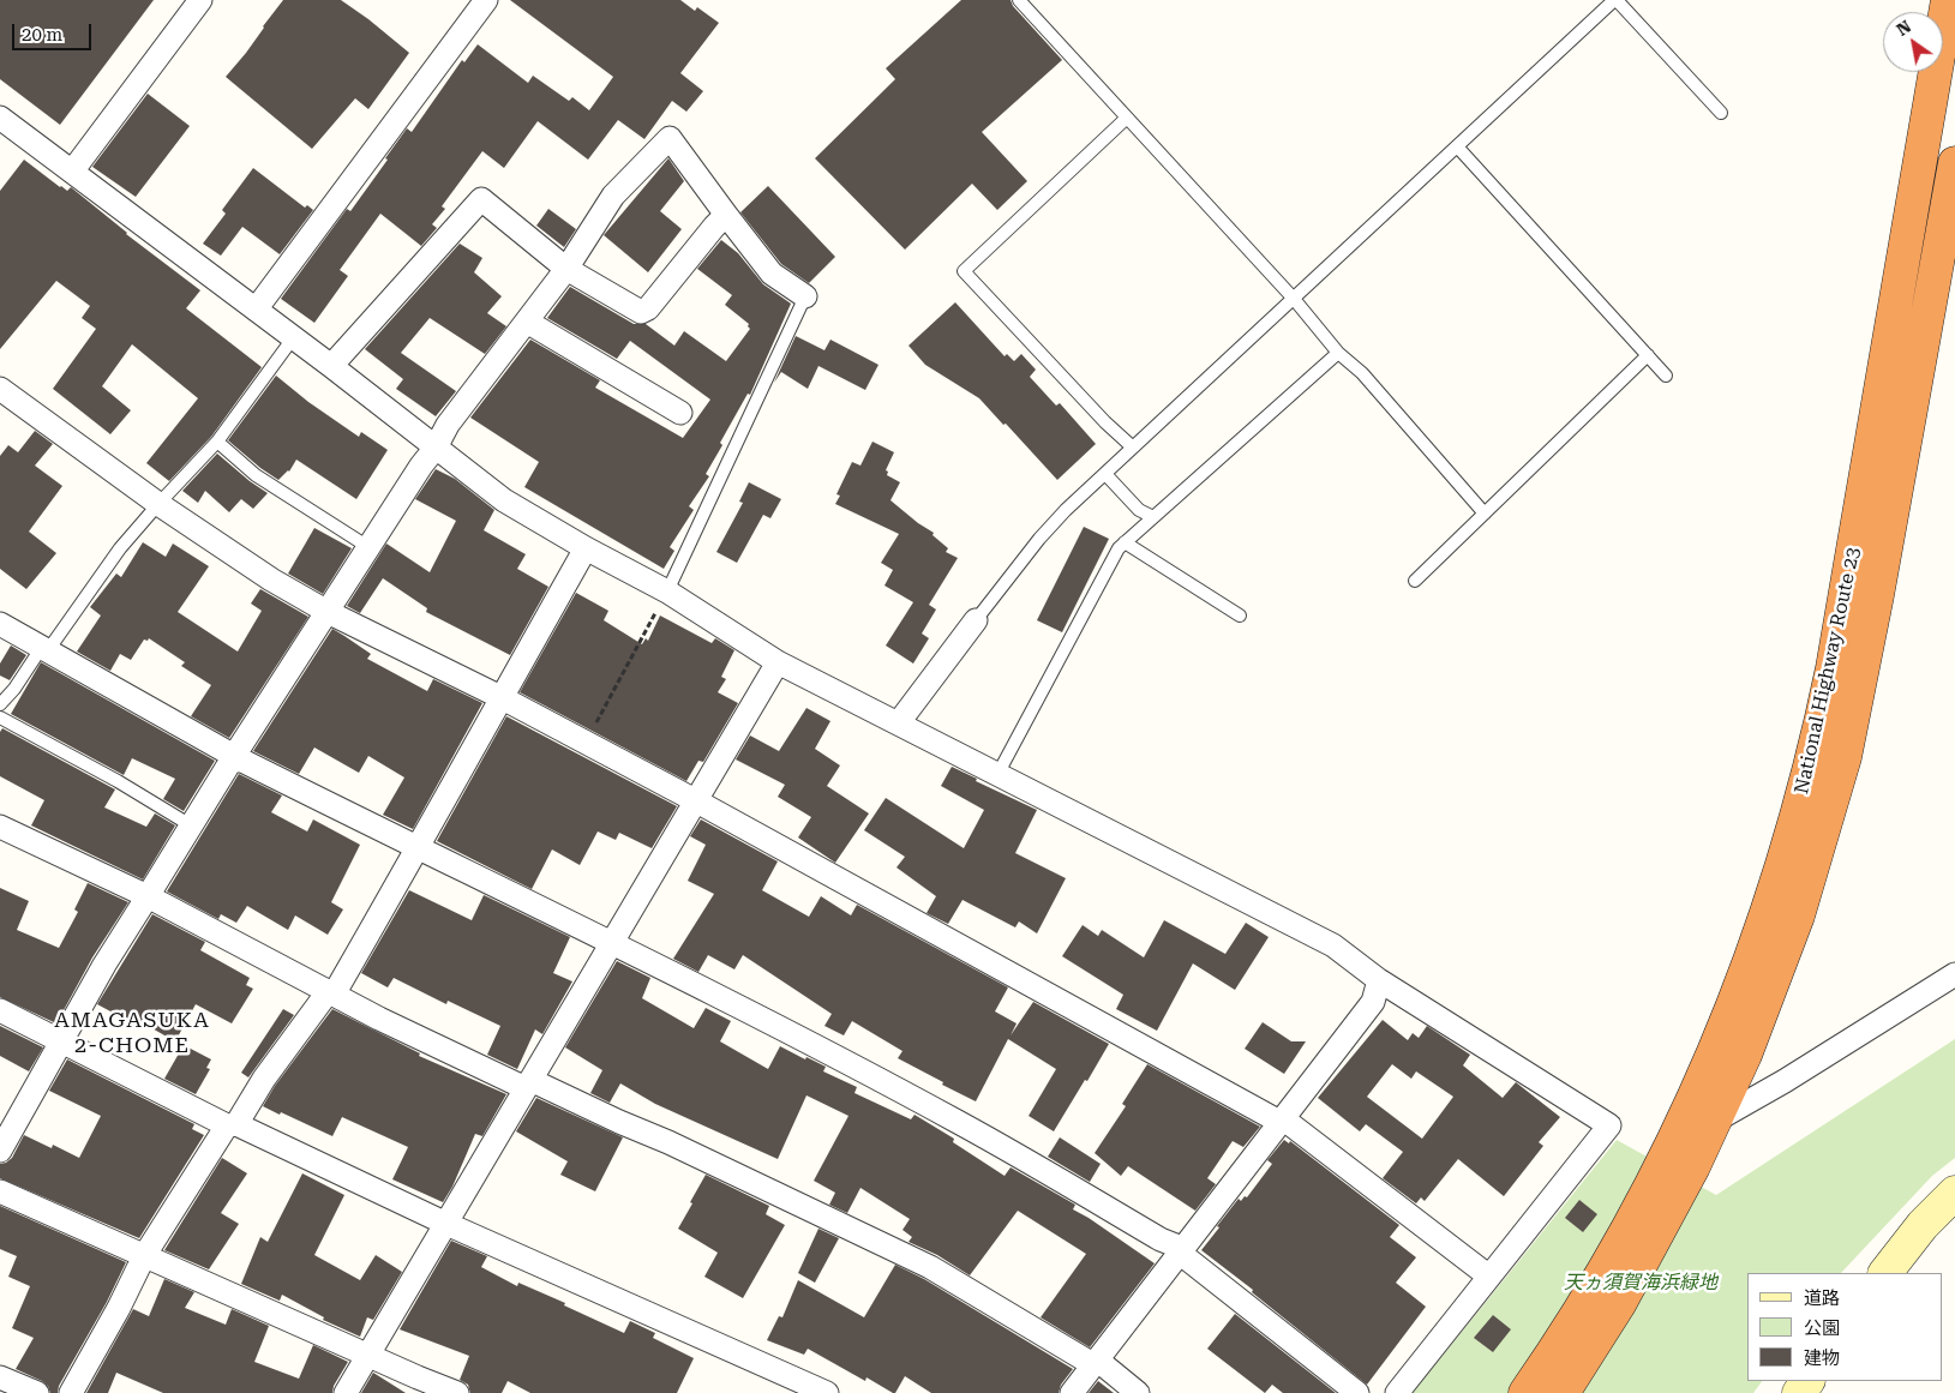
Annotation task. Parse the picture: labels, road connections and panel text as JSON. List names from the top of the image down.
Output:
{
  "streets": {
    "highway": ["National Highway Route 23"]
  },
  "districts": ["AMAGASUKA 2-CHOME"],
  "parks": ["天ヵ須賀海浜緑地"],
  "legend": ["道路", "公園", "建物"],
  "scale_bar": "20 m",
  "north": "top left"
}
